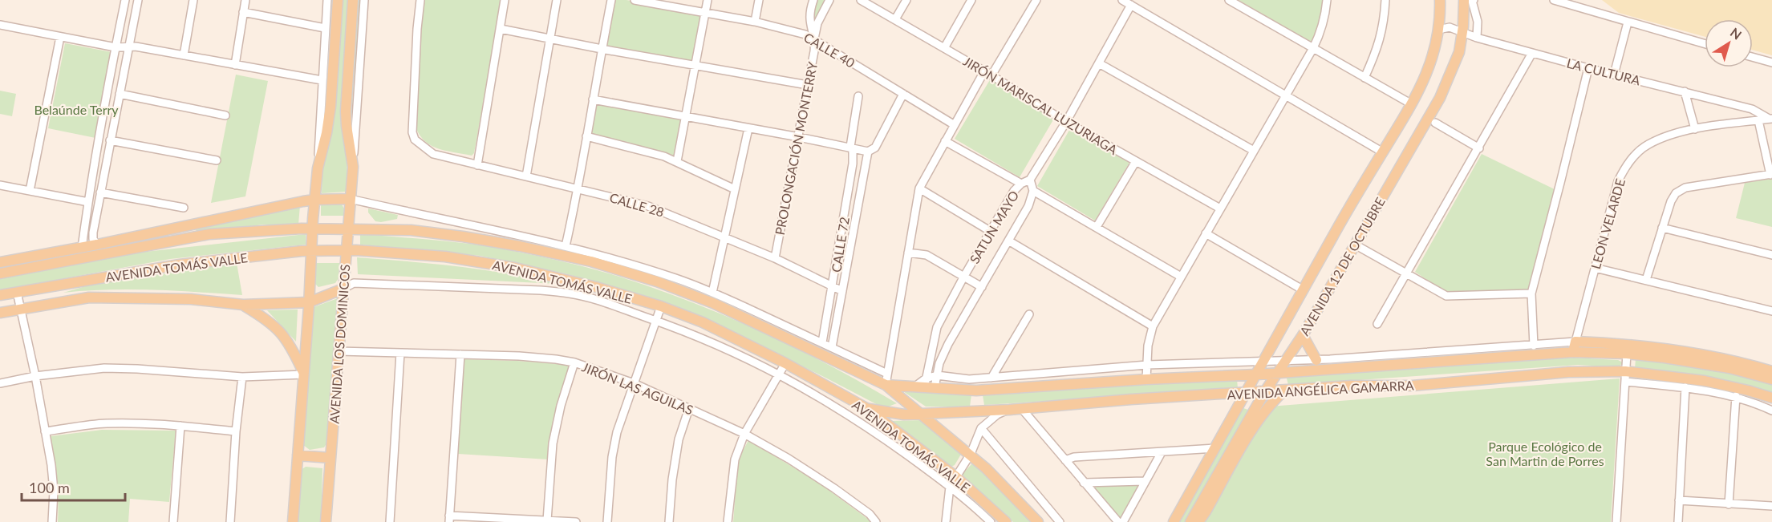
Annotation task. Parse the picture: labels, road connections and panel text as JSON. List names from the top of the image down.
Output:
{
  "streets": {
    "main road": [
      "LEON VELARDE",
      "AVENIDA 12 DE OCTUBRE",
      "AVENIDA TOMÁS VALLE",
      "AVENIDA LOS DOMINICOS",
      "AVENIDA ANGÉLICA GAMARRA"
    ],
    "street": [
      "CALLE 40",
      "LA CULTURA",
      "JIRÓN MARISCAL LUZURIAGA",
      "PROLONGACIÓN MONTERRY",
      "CALLE 28",
      "SATUN MAYO",
      "CALLE 72",
      "JIRÓN LAS AGUILAS"
    ]
  },
  "crossings": [
    ["CALLE 40", "PROLONGACIÓN MONTERRY"],
    ["LA CULTURA", "LEON VELARDE"],
    ["LA CULTURA", "AVENIDA 12 DE OCTUBRE"],
    ["JIRÓN MARISCAL LUZURIAGA", "SATUN MAYO"],
    ["PROLONGACIÓN MONTERRY", "CALLE 28"],
    ["CALLE 28", "CALLE 72"],
    ["LEON VELARDE", "AVENIDA ANGÉLICA GAMARRA"],
    ["SATUN MAYO", "AVENIDA ANGÉLICA GAMARRA"],
    ["AVENIDA 12 DE OCTUBRE", "AVENIDA ANGÉLICA GAMARRA"],
    ["AVENIDA TOMÁS VALLE", "AVENIDA LOS DOMINICOS"],
    ["AVENIDA TOMÁS VALLE", "AVENIDA ANGÉLICA GAMARRA"],
    ["AVENIDA LOS DOMINICOS", "JIRÓN LAS AGUILAS"]
  ],
  "parks": ["Belaúnde Terry", "Parque Ecológico de San Martin de Porres"],
  "scale_bar": "100 m",
  "north": "top right"
}
